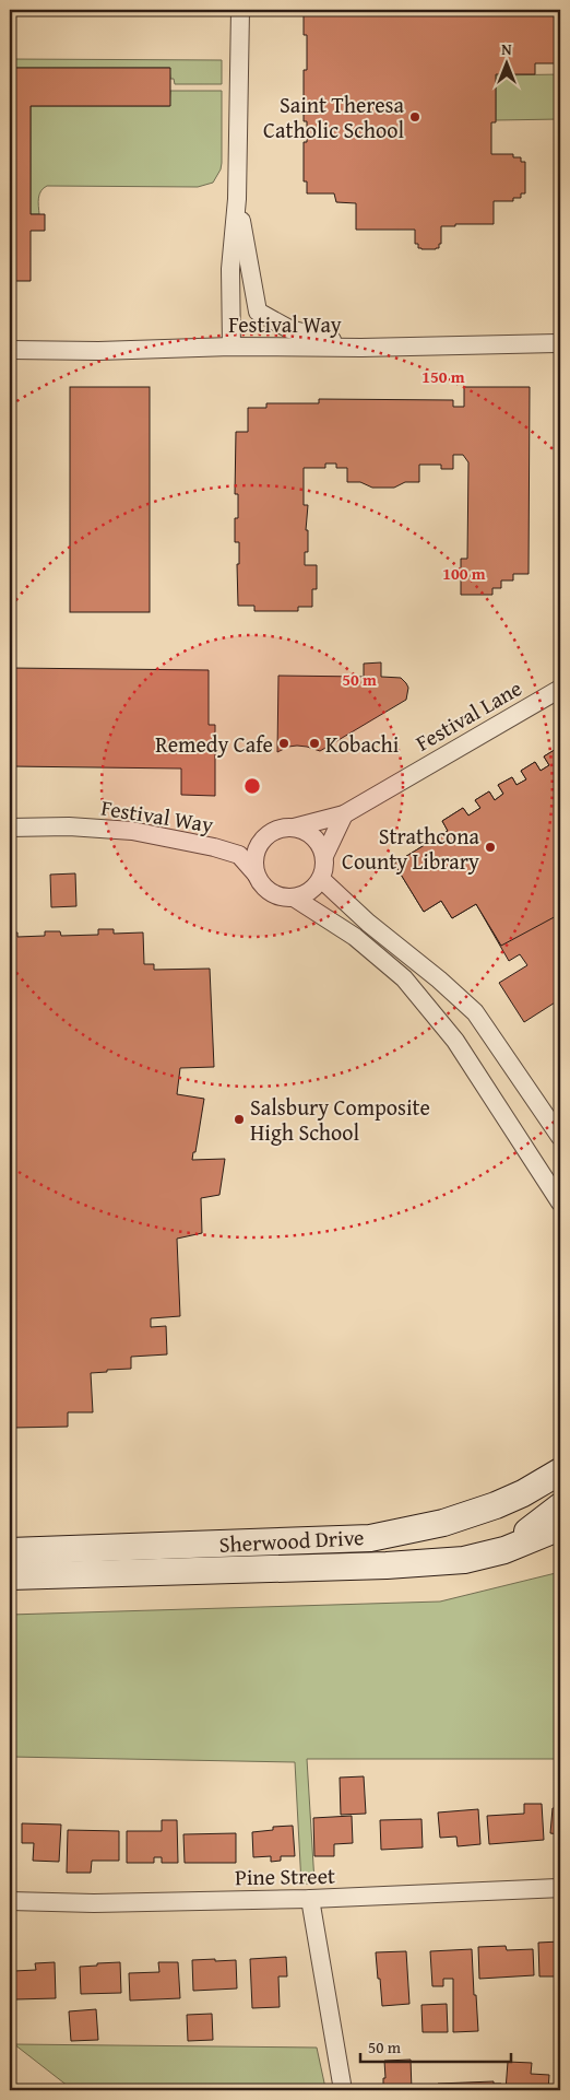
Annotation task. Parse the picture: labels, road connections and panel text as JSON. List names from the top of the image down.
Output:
{
  "streets": {
    "main road": ["Sherwood Drive"],
    "street": ["Festival Way", "Festival Lane", "Pine Street"]
  },
  "crossings": [
    ["Festival Way", "Festival Lane"]
  ],
  "places": [
    "Saint Theresa Catholic School",
    "Remedy Cafe",
    "Kobachi",
    "Strathcona County Library",
    "Salsbury Composite High School"
  ],
  "scale_bar": "50 m",
  "north": "top",
  "rings": ["150 m", "100 m", "50 m"]
}
